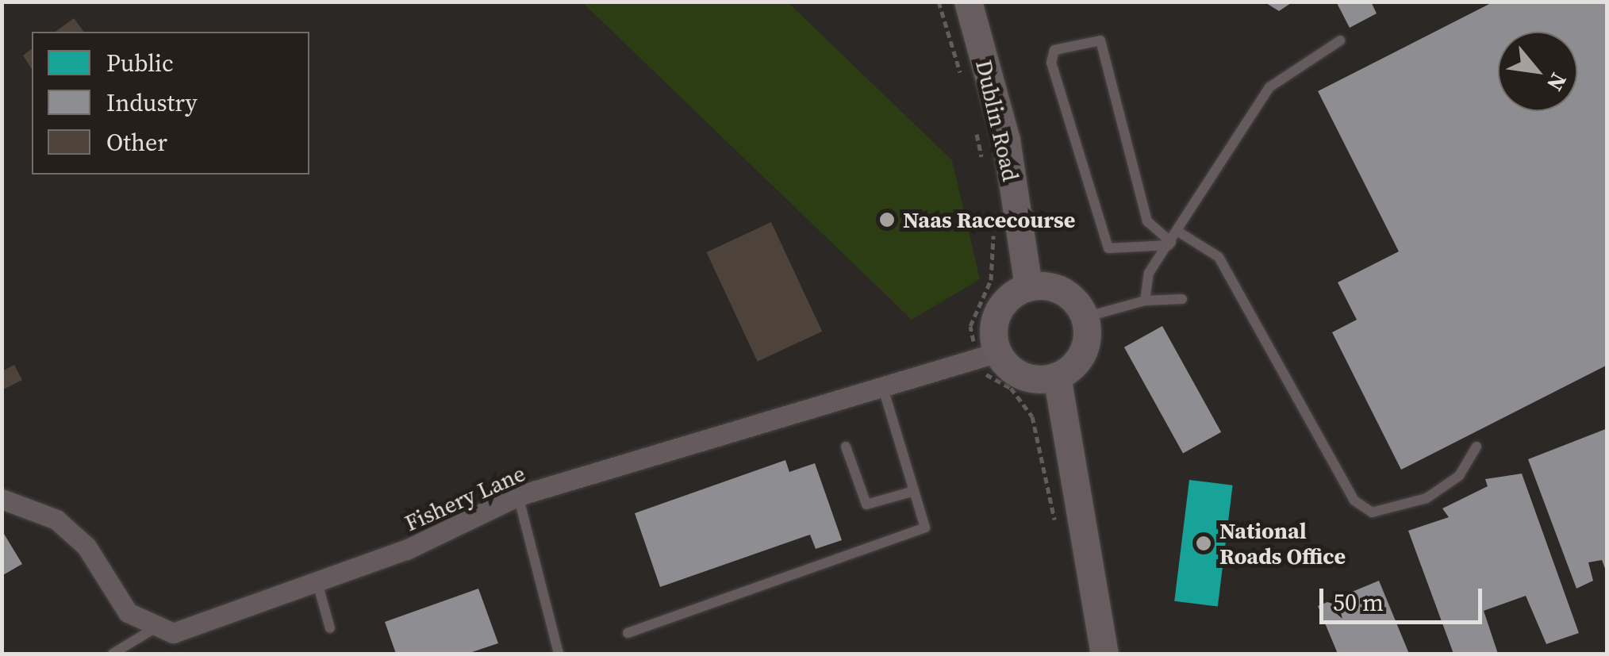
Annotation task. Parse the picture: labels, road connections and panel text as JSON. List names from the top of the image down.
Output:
{
  "streets": {
    "main road": ["Dublin Road"],
    "street": ["Fishery Lane"]
  },
  "crossings": [
    ["Dublin Road", "Fishery Lane"]
  ],
  "places": ["Naas Racecourse", "National Roads Office"],
  "legend": ["Public", "Industry", "Other"],
  "scale_bar": "50 m",
  "north": "bottom right"
}
